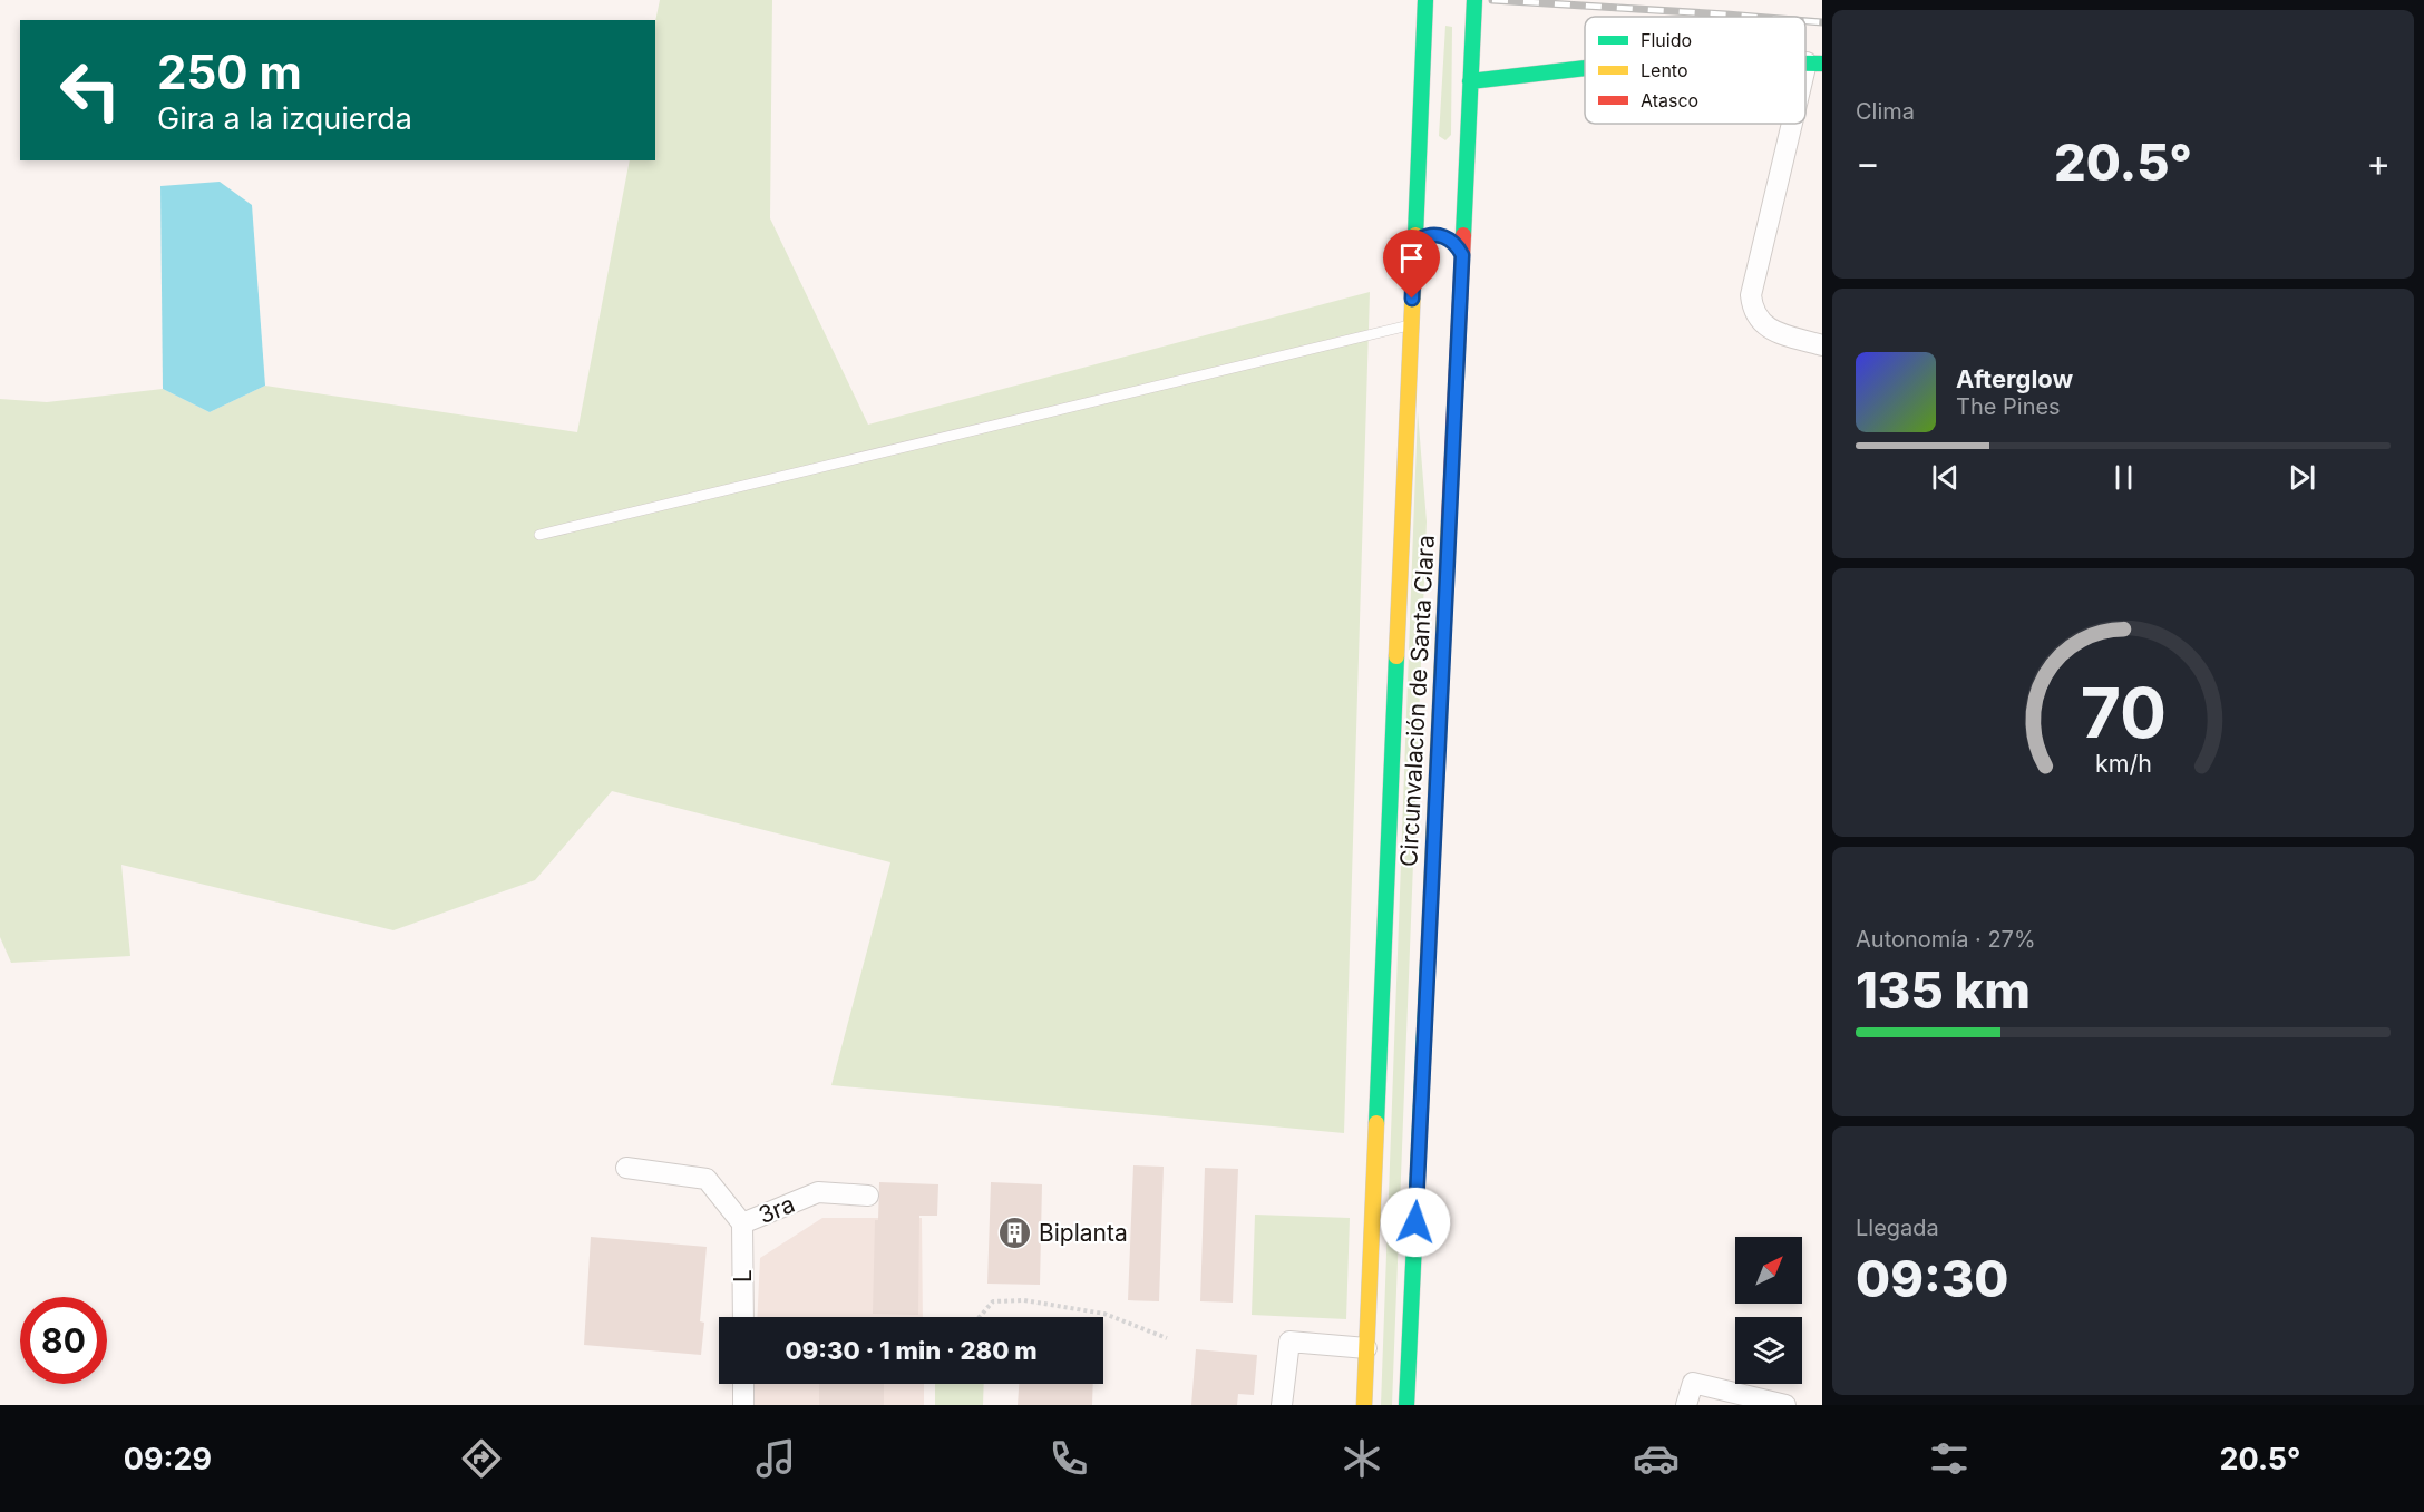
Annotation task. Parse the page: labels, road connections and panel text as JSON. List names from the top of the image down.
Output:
{
  "streets": {
    "main road": ["Circunvalación de Santa Clara"],
    "street": ["3ra", "L"]
  },
  "crossings": [
    ["3ra", "L"]
  ],
  "places": {
    "building": ["Biplanta"]
  },
  "legend": ["Fluido", "Lento", "Atasco"],
  "north": "top right",
  "page": {
    "tile": [
      "Clima",
      ["Autonomía · 27%", "135 km"],
      ["Llegada", "09:30"]
    ],
    "turn": ["250 m", "Gira a la izquierda"],
    "heat": ["−", "20.5°", "+"],
    "song": ["Afterglow", "The Pines"],
    "limit": "80",
    "trip": "09:30 · 1 min · 280 m",
    "tabs": ["09:29", "20.5°"],
    "gauge": ["70", "km/h"]
  }
}
